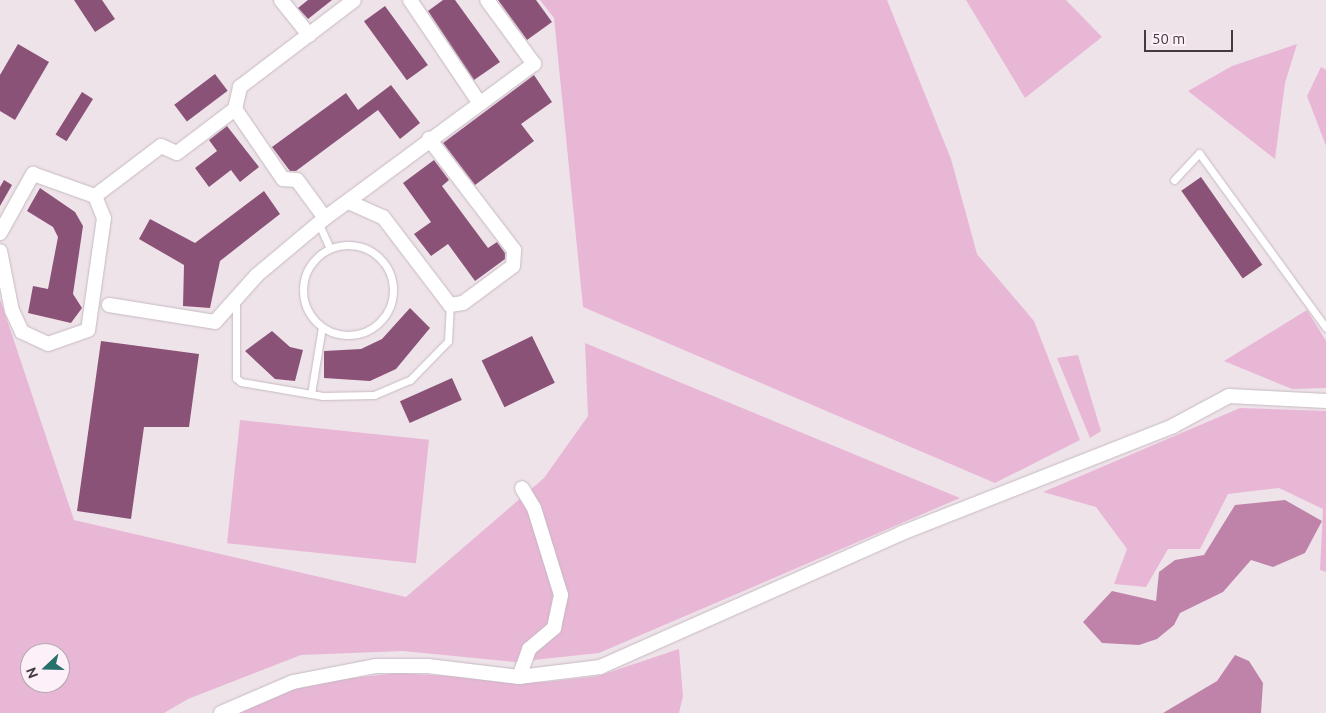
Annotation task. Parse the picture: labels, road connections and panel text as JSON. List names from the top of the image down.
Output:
{
  "scale_bar": "50 m",
  "north": "left"
}
